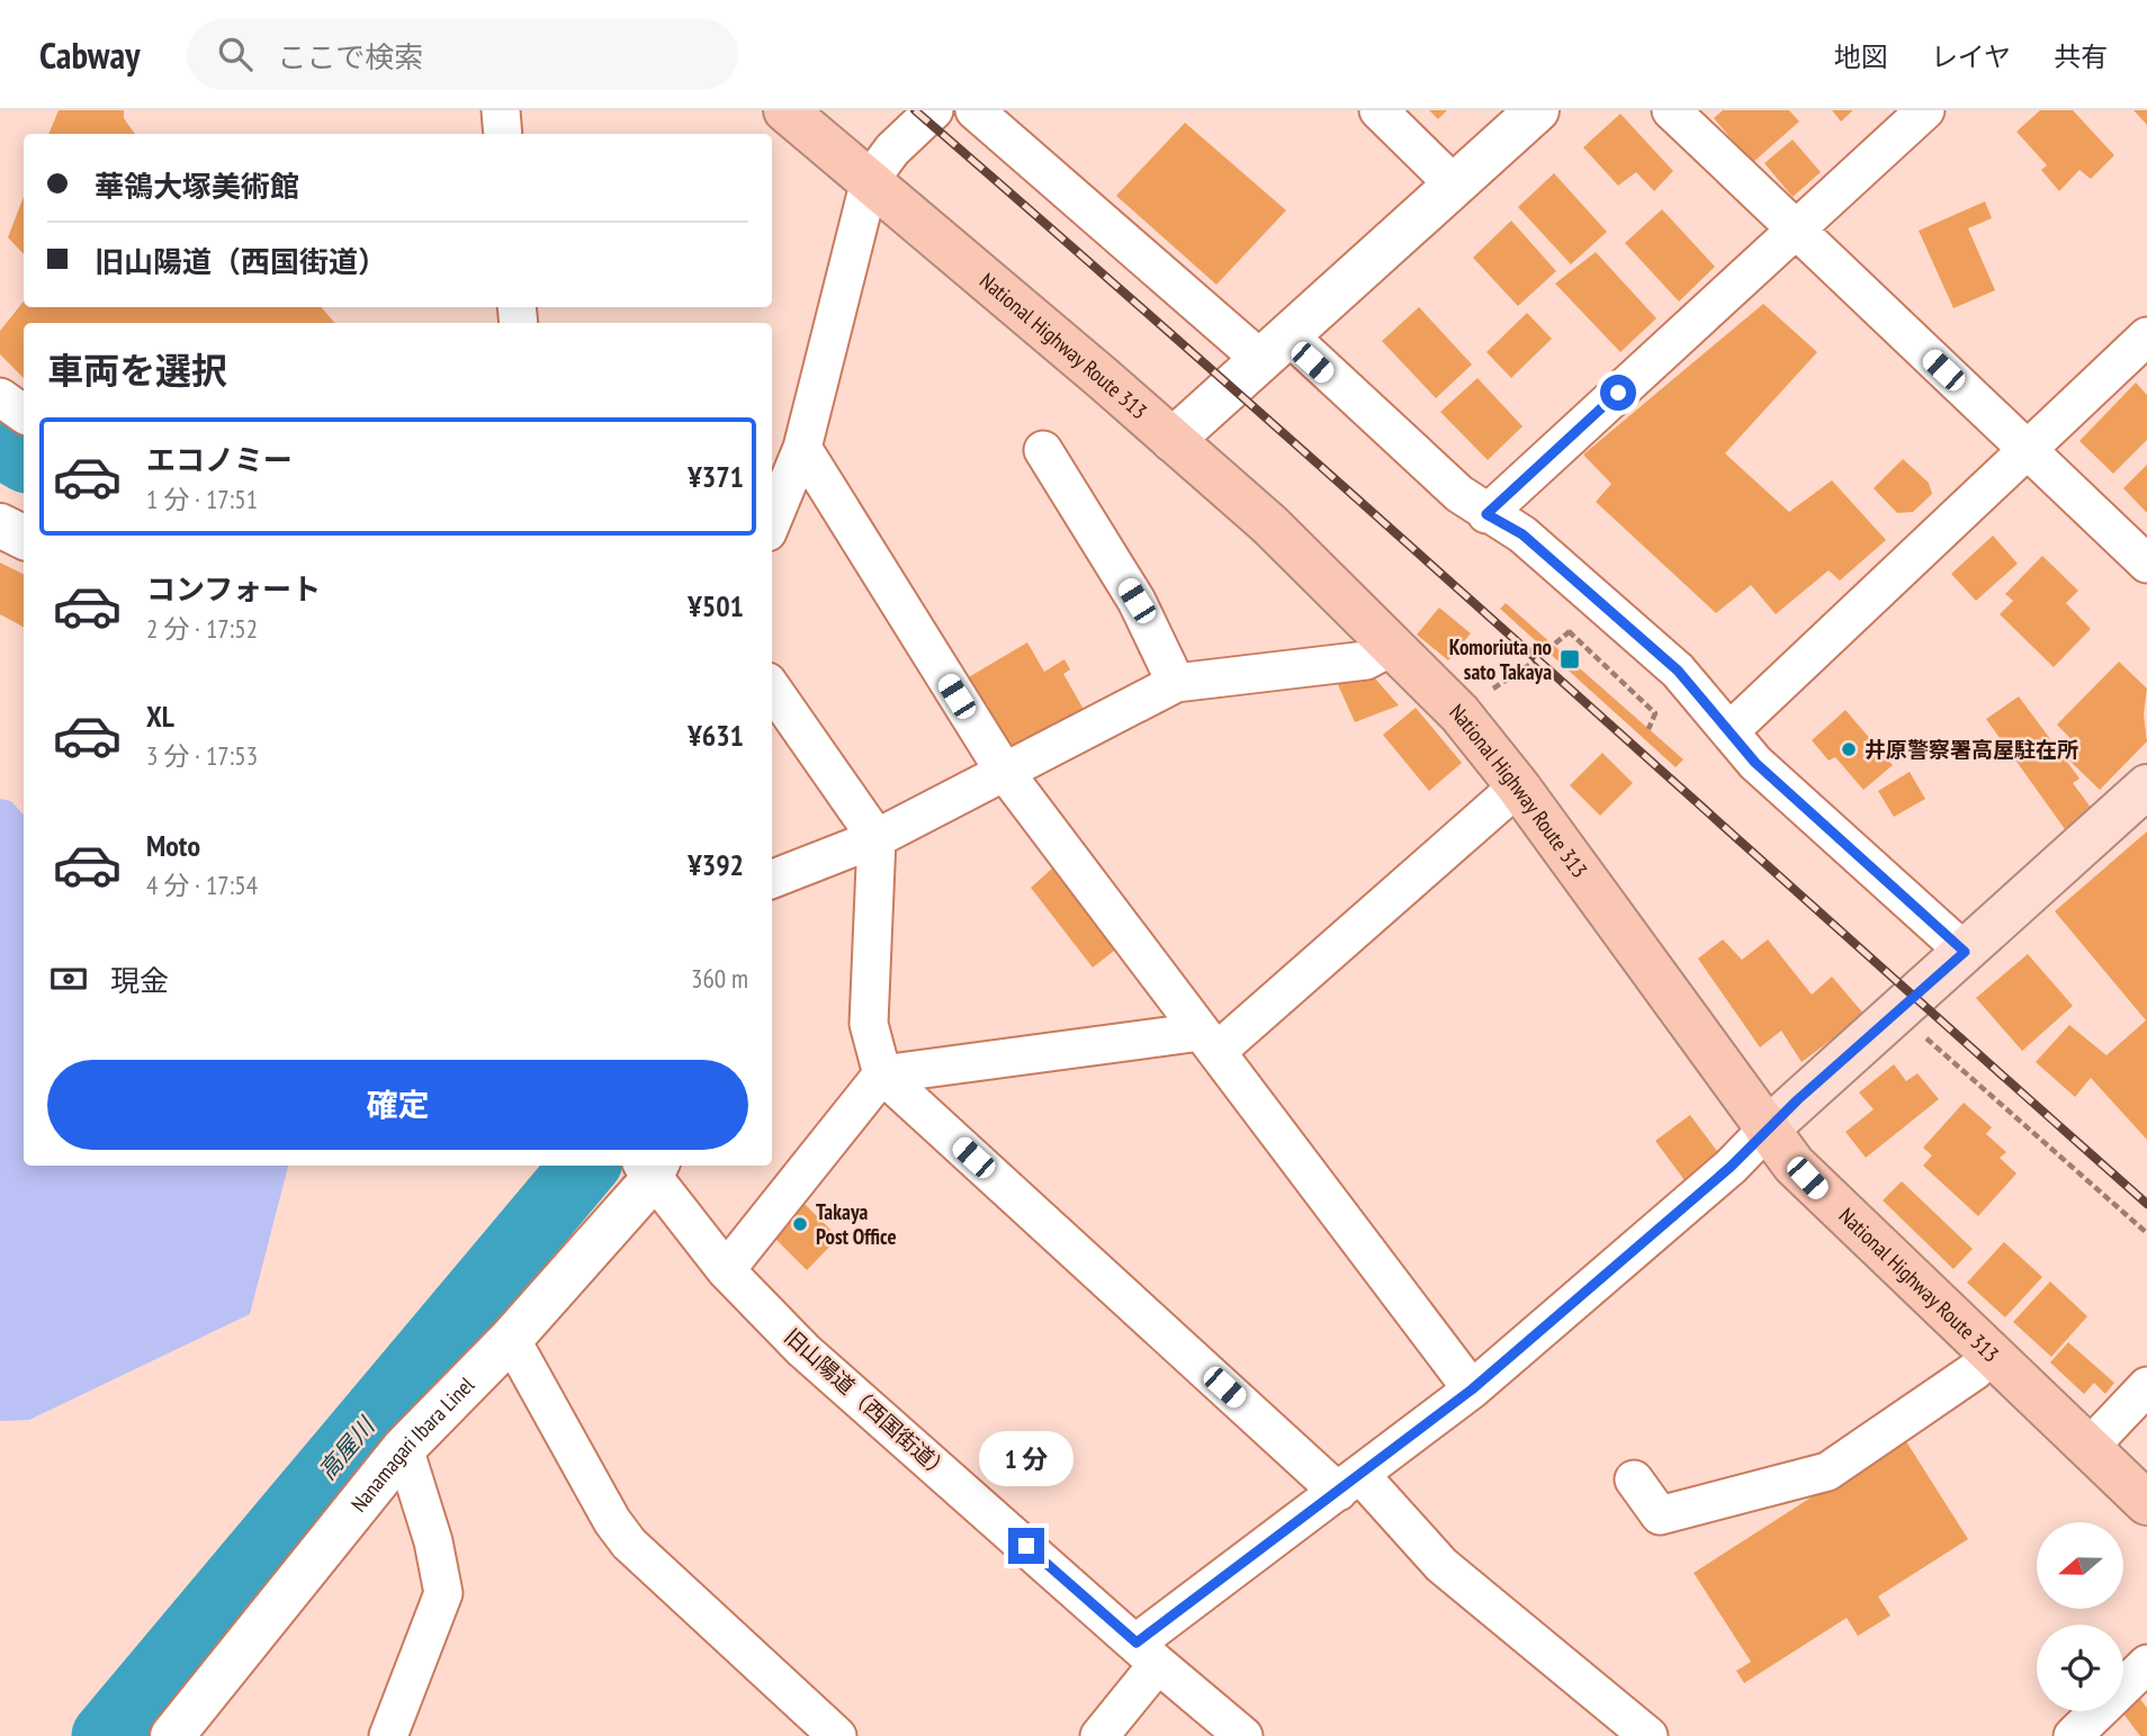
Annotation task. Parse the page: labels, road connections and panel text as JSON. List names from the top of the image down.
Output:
{
  "streets": {
    "highway": ["National Highway Route 313"],
    "main road": ["Nanamagari Ibara Linel"],
    "street": ["旧山陽道（西国街道）"]
  },
  "crossings": [
    ["旧山陽道（西国街道）", "Nanamagari Ibara Linel"]
  ],
  "water": ["高屋川"],
  "places": {
    "transit": ["Komoriuta no sato Takaya"],
    "other": ["井原警察署高屋駐在所", "Takaya Post Office"]
  },
  "north": "left",
  "page": {
    "header": "Cabway",
    "search": "ここで検索",
    "nav": ["地図", "レイヤ", "共有"],
    "banner": ["華鴒大塚美術館", "旧山陽道（西国街道）"],
    "heading": "車両を選択",
    "list": [
      {
        "name": "エコノミー",
        "note": "1 分 · 17:51",
        "value": "¥371"
      },
      {
        "name": "コンフォート",
        "note": "2 分 · 17:52",
        "value": "¥501"
      },
      {
        "name": "XL",
        "note": "3 分 · 17:53",
        "value": "¥631"
      },
      {
        "name": "Moto",
        "note": "4 分 · 17:54",
        "value": "¥392"
      }
    ],
    "pay": ["現金", "360 m"],
    "buttons": "確定",
    "bubble": "1 分"
  }
}
